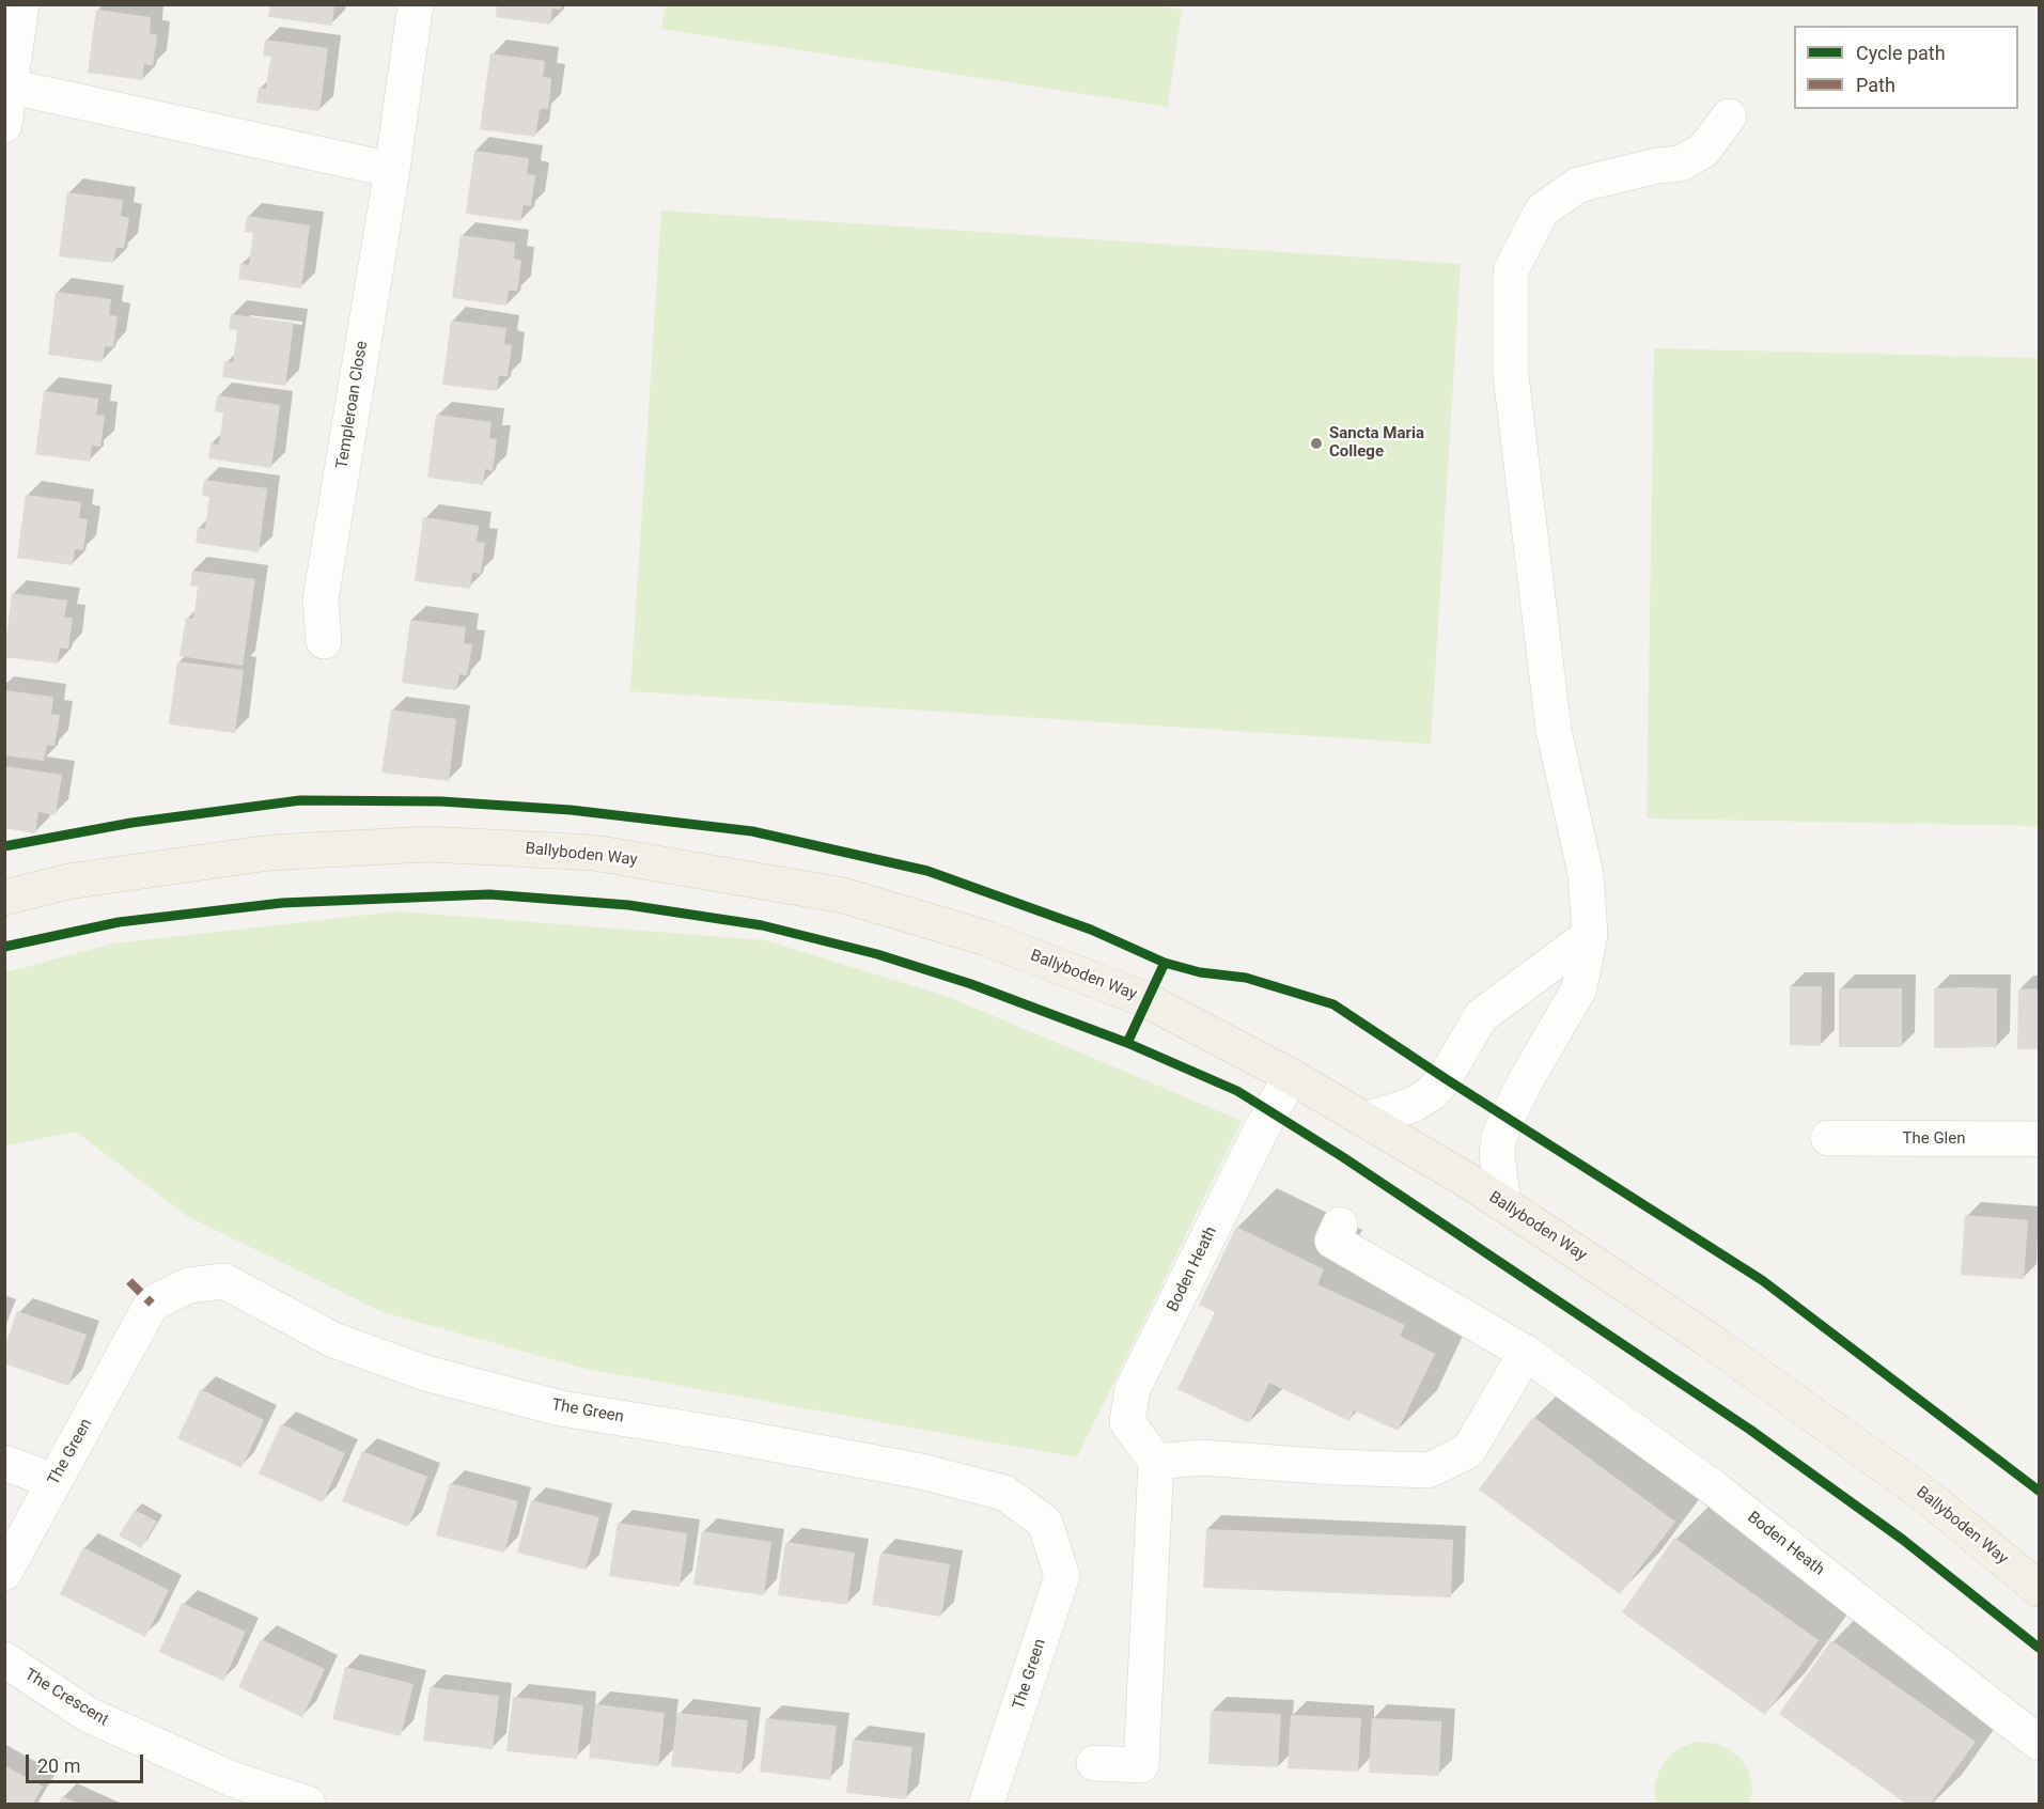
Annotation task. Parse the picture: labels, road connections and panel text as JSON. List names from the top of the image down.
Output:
{
  "streets": {
    "main road": ["Ballyboden Way"],
    "street": [
      "Templeroan Close",
      "The Glen",
      "Boden Heath",
      "The Green",
      "The Crescent"
    ]
  },
  "crossings": [
    ["Ballyboden Way", "Boden Heath"]
  ],
  "places": ["Sancta Maria College"],
  "legend": ["Cycle path", "Path"],
  "scale_bar": "20 m"
}
